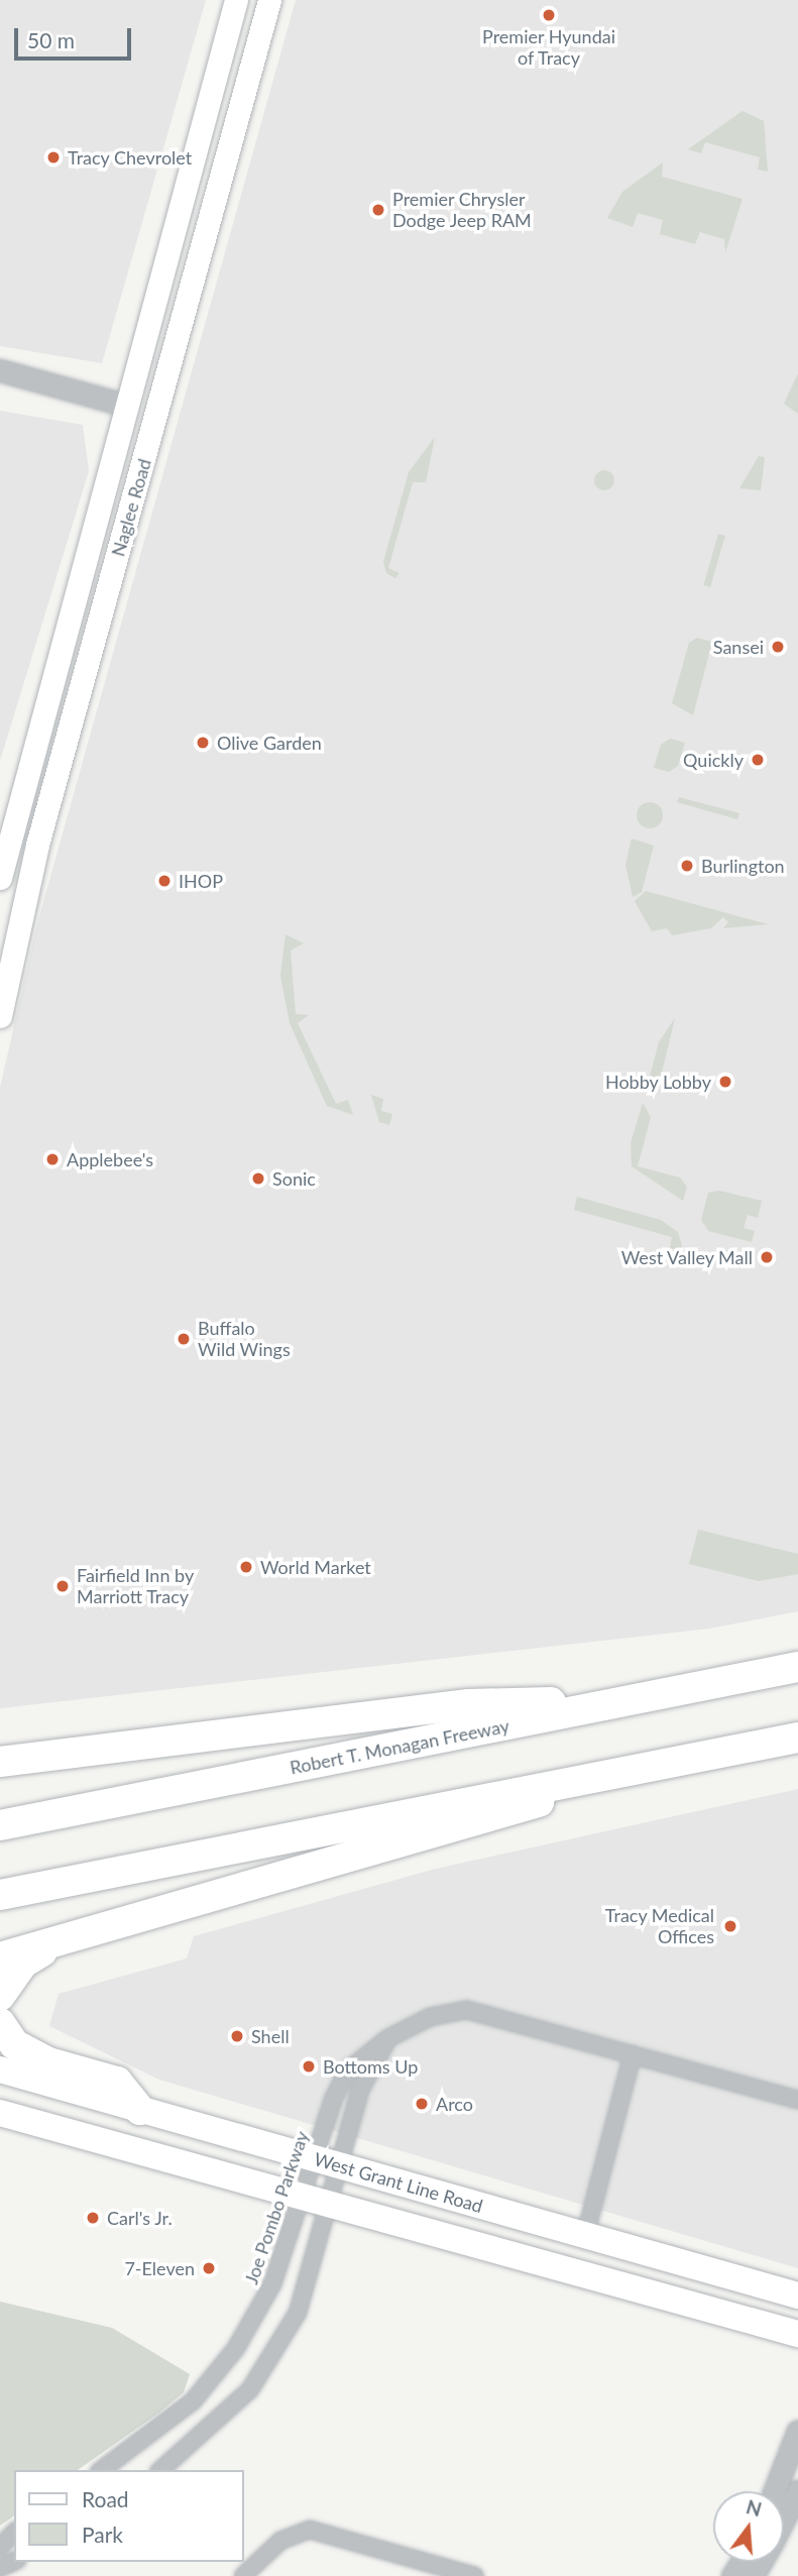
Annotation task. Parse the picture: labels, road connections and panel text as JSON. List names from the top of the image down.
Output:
{
  "streets": {
    "highway": ["Robert T. Monagan Freeway"],
    "main road": ["Naglee Road", "West Grant Line Road"],
    "street": ["Joe Pombo Parkway"]
  },
  "crossings": [
    ["West Grant Line Road", "Joe Pombo Parkway"]
  ],
  "places": [
    "Premier Hyundai of Tracy",
    "Tracy Chevrolet",
    "Premier Chrysler Dodge Jeep RAM",
    "Sansei",
    "Olive Garden",
    "Quickly",
    "Burlington",
    "IHOP",
    "Hobby Lobby",
    "Applebee's",
    "Sonic",
    "West Valley Mall",
    "Buffalo Wild Wings",
    "World Market",
    "Fairfield Inn by Marriott Tracy",
    "Tracy Medical Offices",
    "Shell",
    "Bottoms Up",
    "Arco",
    "Carl's Jr.",
    "7-Eleven"
  ],
  "legend": ["Road", "Park"],
  "scale_bar": "50 m",
  "north": "top"
}
